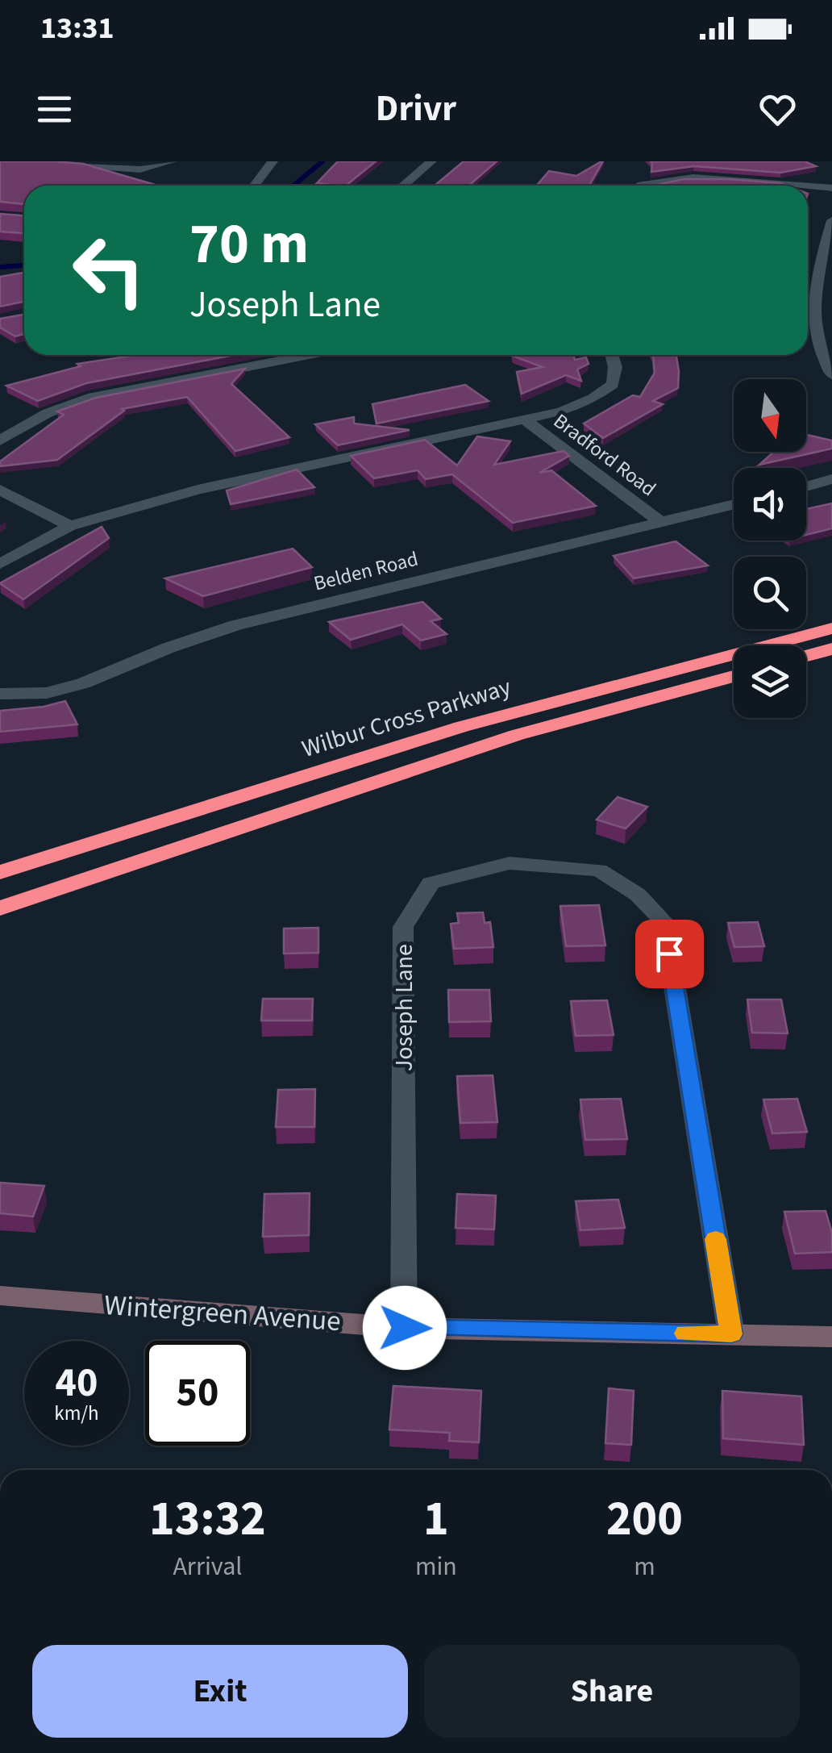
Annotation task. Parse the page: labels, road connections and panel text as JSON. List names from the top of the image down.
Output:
{
  "streets": {
    "highway": ["Wilbur Cross Parkway"],
    "main road": ["Wintergreen Avenue"],
    "street": ["Bradford Road", "Belden Road", "Joseph Lane"]
  },
  "crossings": [
    ["Bradford Road", "Belden Road"],
    ["Joseph Lane", "Wintergreen Avenue"]
  ],
  "north": "bottom",
  "page": {
    "status": "13:31",
    "header": "Drivr",
    "turn": ["70 m", "Joseph Lane"],
    "speed": "40 km/h",
    "limit": "50",
    "eta": [
      "13:32",
      "Arrival",
      "1",
      "min",
      "200",
      "m"
    ],
    "buttons": ["Exit", "Share"]
  }
}
